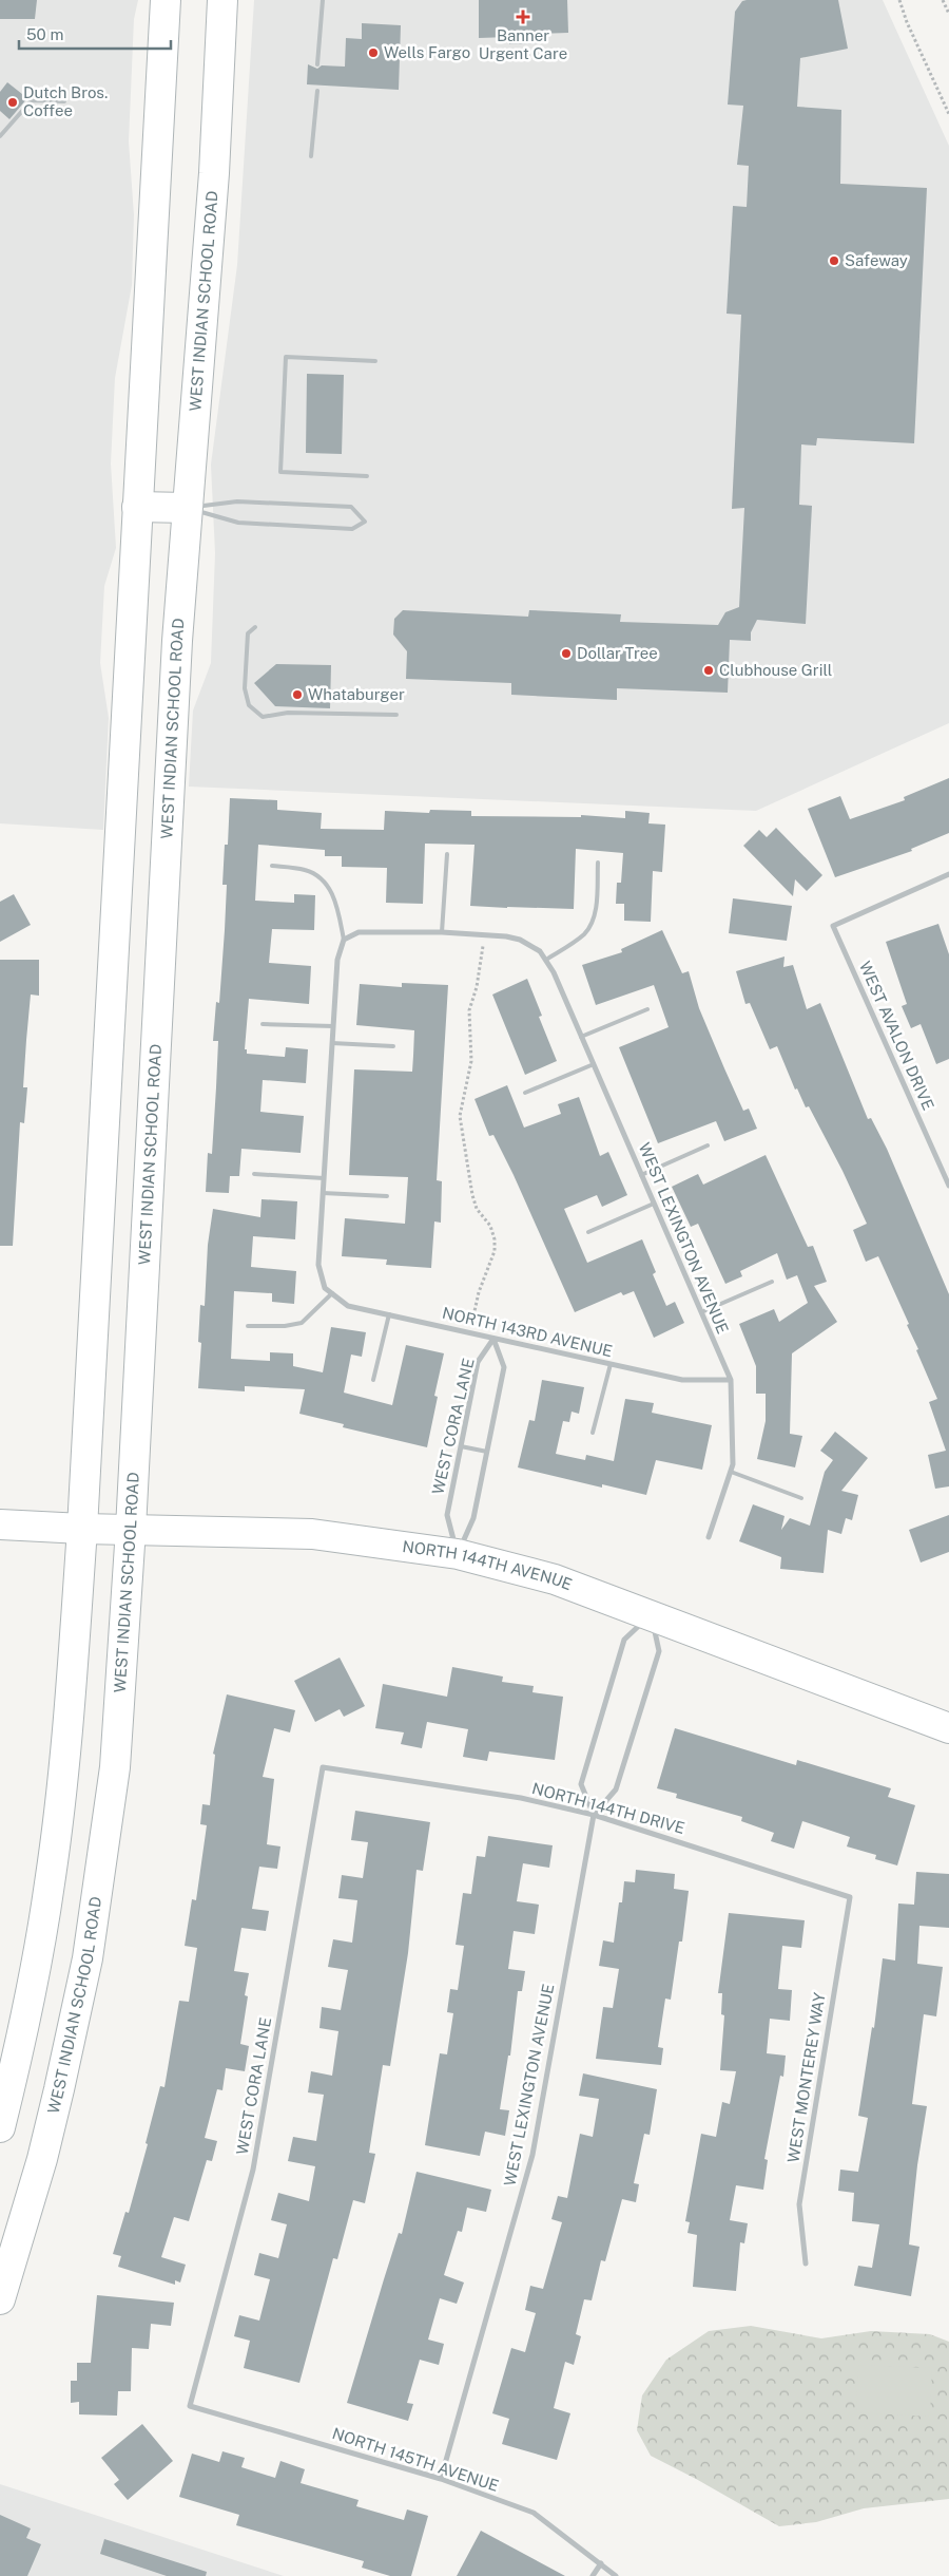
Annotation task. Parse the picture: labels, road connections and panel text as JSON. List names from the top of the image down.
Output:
{
  "streets": {
    "main road": ["WEST INDIAN SCHOOL ROAD", "NORTH 144TH AVENUE"],
    "street": [
      "WEST AVALON DRIVE",
      "WEST LEXINGTON AVENUE",
      "NORTH 143RD AVENUE",
      "WEST CORA LANE",
      "NORTH 144TH DRIVE",
      "WEST MONTEREY WAY",
      "NORTH 145TH AVENUE"
    ]
  },
  "crossings": [
    ["WEST INDIAN SCHOOL ROAD", "NORTH 144TH AVENUE"],
    ["WEST LEXINGTON AVENUE", "NORTH 143RD AVENUE"],
    ["WEST LEXINGTON AVENUE", "NORTH 144TH DRIVE"],
    ["WEST LEXINGTON AVENUE", "NORTH 145TH AVENUE"],
    ["NORTH 143RD AVENUE", "WEST CORA LANE"],
    ["WEST CORA LANE", "NORTH 144TH AVENUE"],
    ["WEST CORA LANE", "NORTH 144TH DRIVE"],
    ["WEST CORA LANE", "NORTH 145TH AVENUE"],
    ["NORTH 144TH DRIVE", "WEST MONTEREY WAY"]
  ],
  "places": {
    "health": ["Banner Urgent Care"],
    "other": [
      "Wells Fargo",
      "Dutch Bros. Coffee",
      "Safeway",
      "Dollar Tree",
      "Clubhouse Grill",
      "Whataburger"
    ]
  },
  "scale_bar": "50 m"
}
